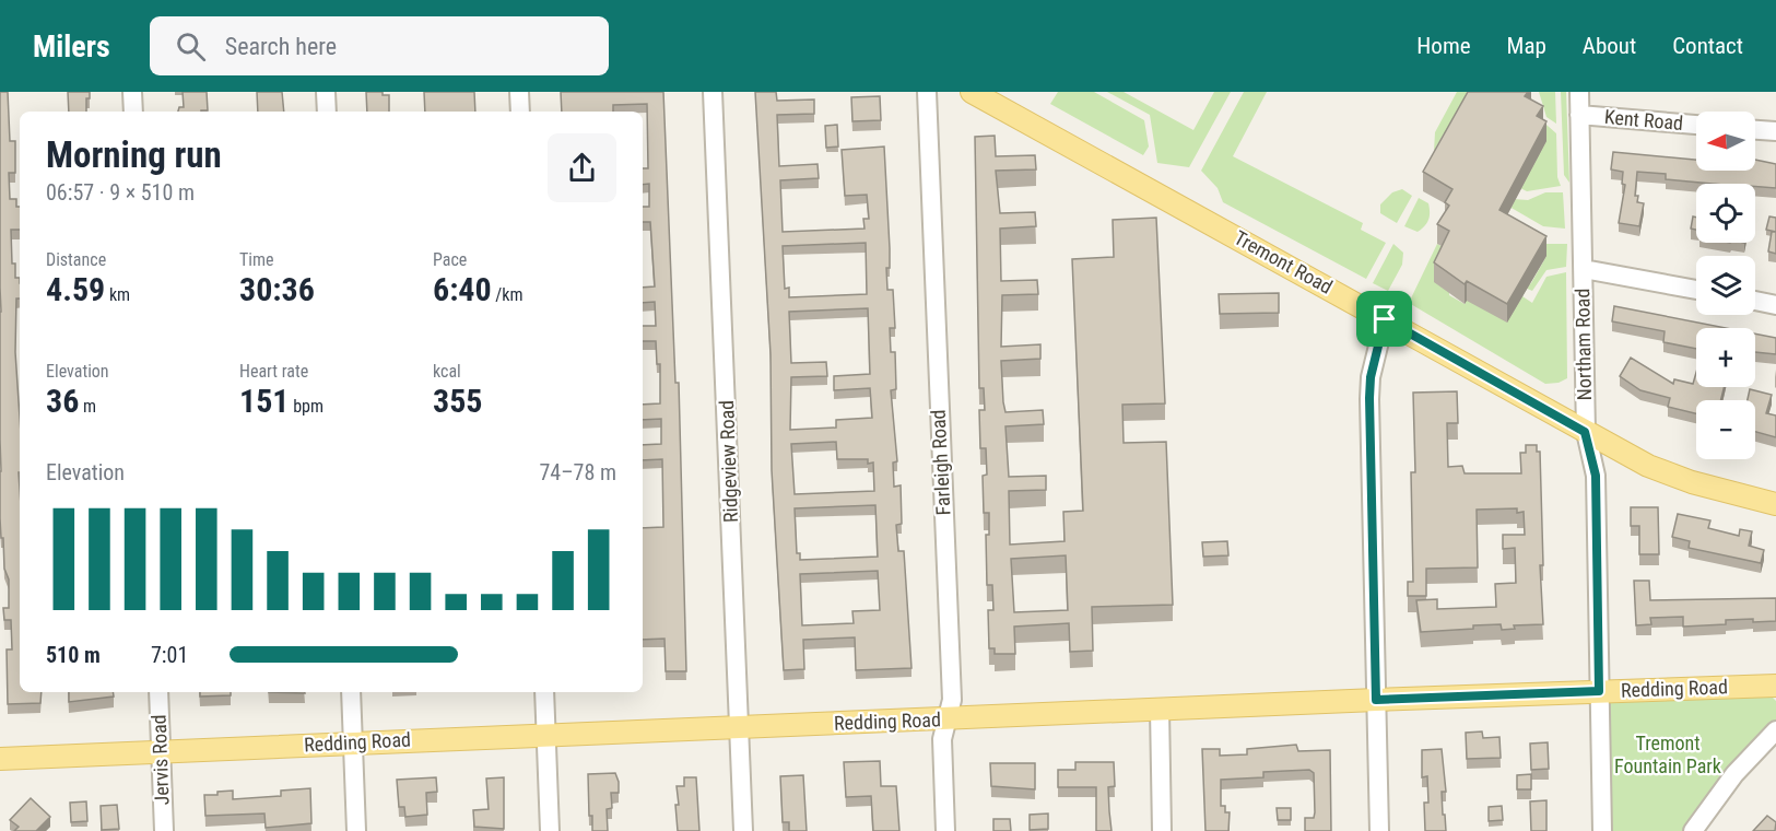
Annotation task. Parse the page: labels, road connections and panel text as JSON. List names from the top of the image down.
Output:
{
  "streets": {
    "main road": ["Tremont Road", "Redding Road"],
    "street": [
      "Kent Road",
      "Northam Road",
      "Ridgeview Road",
      "Farleigh Road",
      "Jervis Road"
    ]
  },
  "crossings": [
    ["Kent Road", "Northam Road"],
    ["Tremont Road", "Northam Road"],
    ["Northam Road", "Redding Road"],
    ["Ridgeview Road", "Redding Road"],
    ["Farleigh Road", "Redding Road"],
    ["Redding Road", "Jervis Road"]
  ],
  "parks": ["Tremont Fountain Park"],
  "north": "left",
  "page": {
    "header": "Milers",
    "search": "Search here",
    "nav": [
      "Home",
      "Map",
      "About",
      "Contact"
    ],
    "map_buttons": ["+", "−"],
    "heading": ["Morning run", "06:57 · 9 × 510 m"],
    "stats": [
      ["Distance", "4.59 km"],
      ["Time", "30:36"],
      ["Pace", "6:40 /km"],
      ["Elevation", "36 m"],
      ["Heart rate", "151 bpm"],
      ["kcal", "355"]
    ],
    "chart": ["Elevation", "74–78 m"],
    "list": [
      {
        "name": "510 m",
        "note": "7:01"
      }
    ]
  }
}
